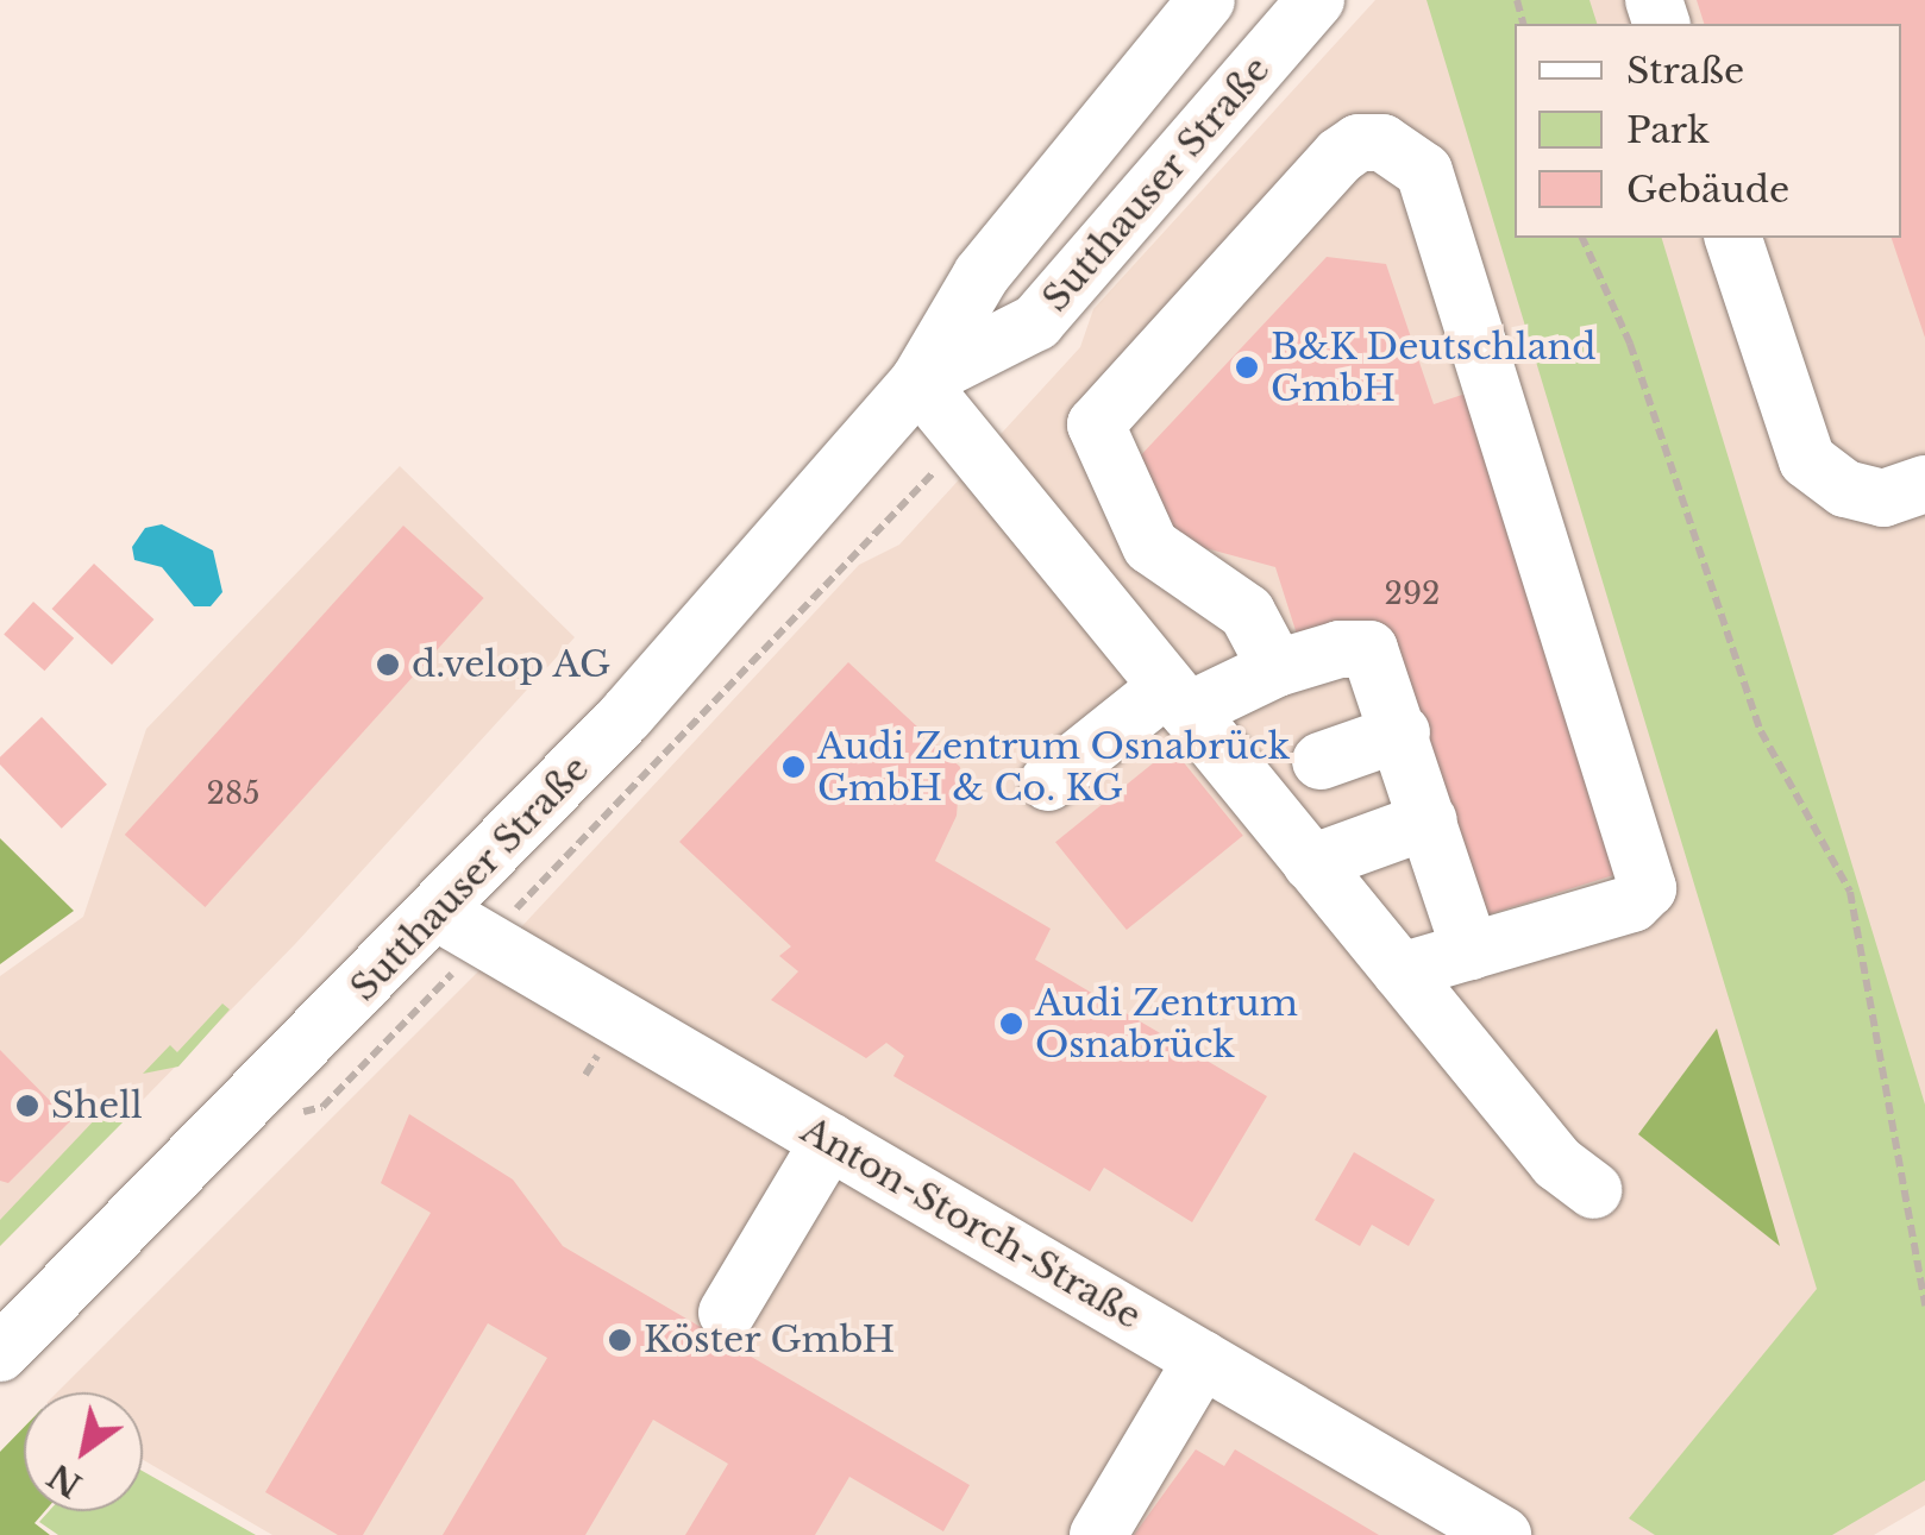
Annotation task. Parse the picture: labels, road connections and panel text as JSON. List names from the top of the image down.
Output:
{
  "streets": {
    "street": ["Sutthauser Straße", "Anton-Storch-Straße"]
  },
  "crossings": [
    ["Sutthauser Straße", "Anton-Storch-Straße"]
  ],
  "places": [
    "B&K Deutschland GmbH",
    "d.velop AG",
    "Audi Zentrum Osnabrück GmbH & Co. KG",
    "Audi Zentrum Osnabrück",
    "Shell",
    "Köster GmbH"
  ],
  "house_numbers": ["292", "285"],
  "legend": ["Straße", "Park", "Gebäude"],
  "north": "bottom left"
}
